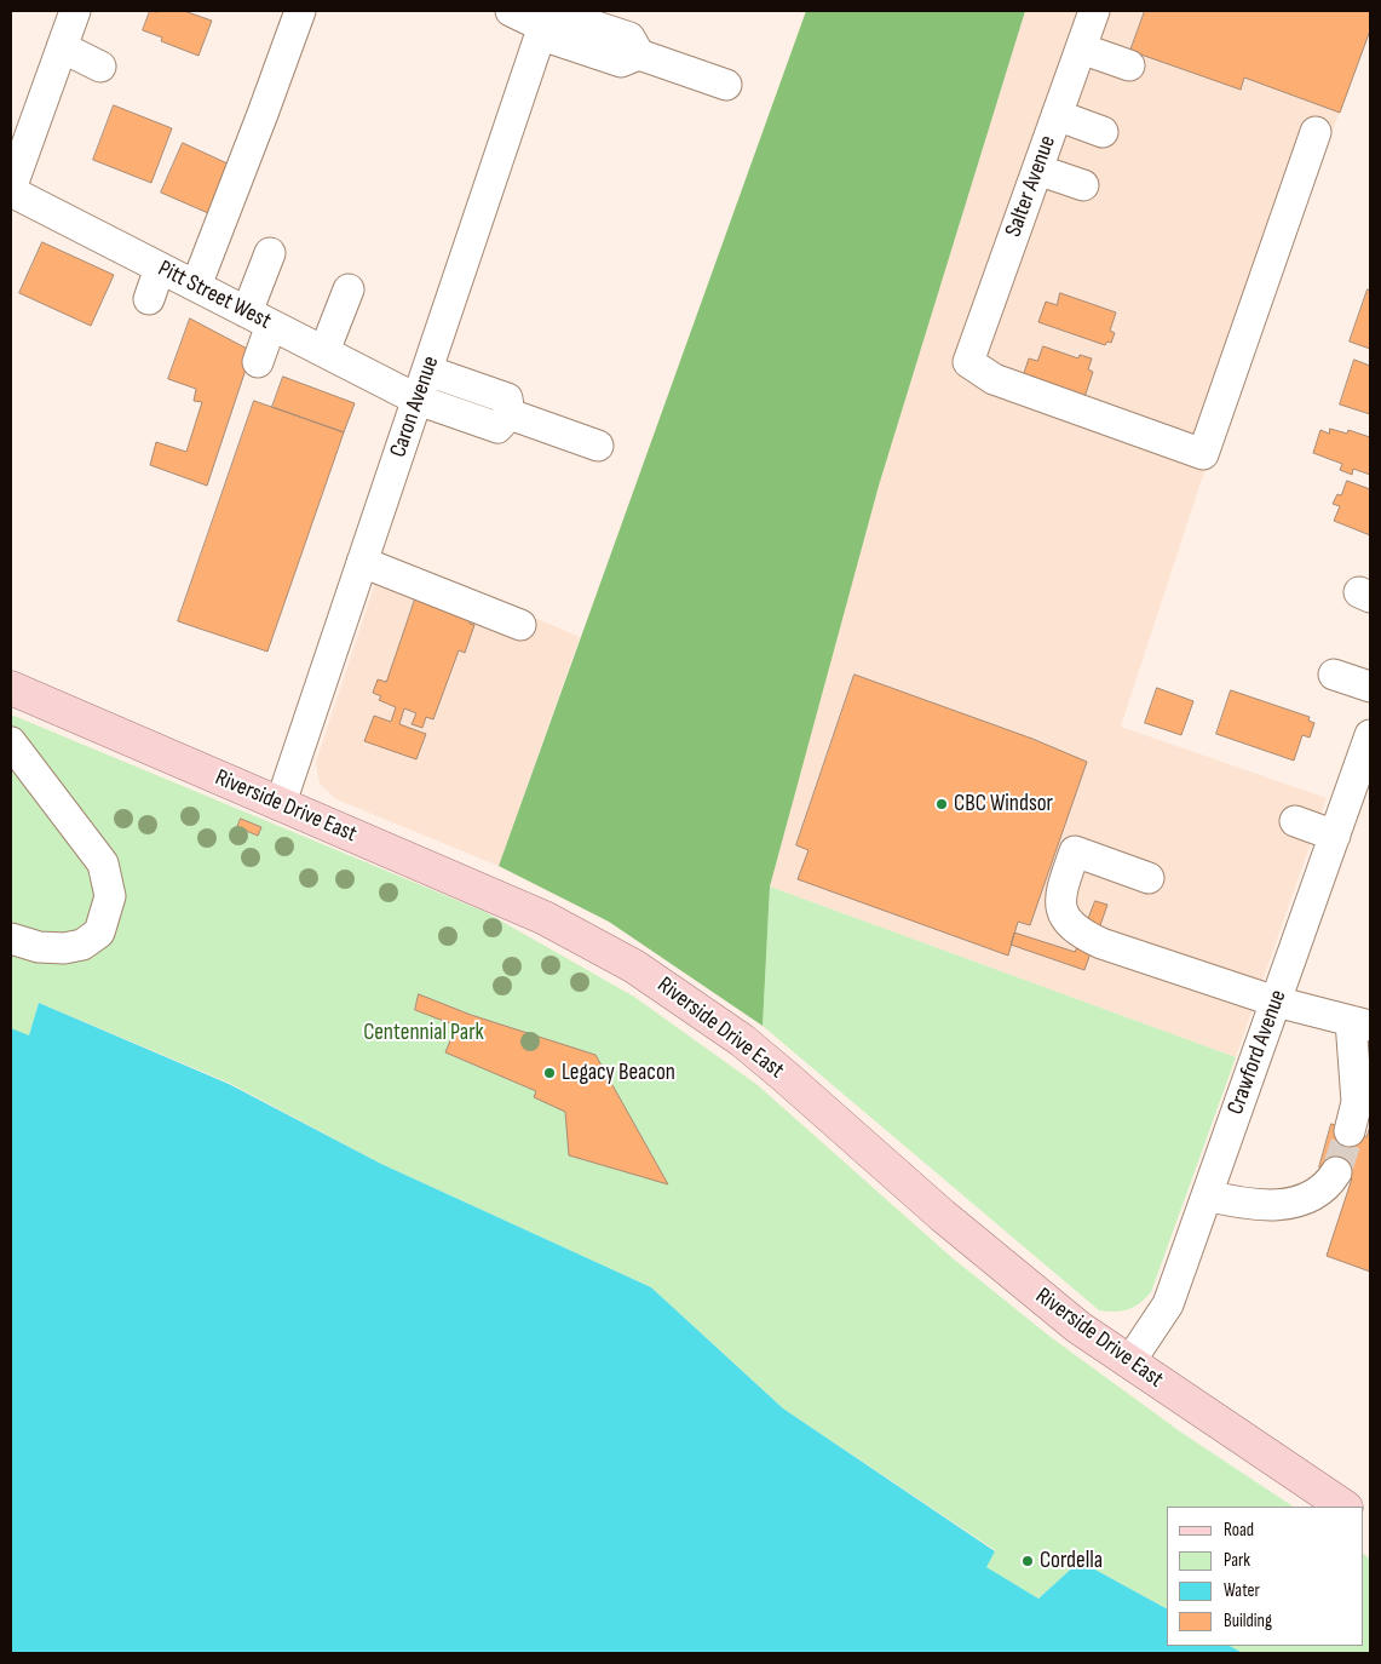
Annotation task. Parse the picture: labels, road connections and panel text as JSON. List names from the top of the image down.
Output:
{
  "streets": {
    "main road": ["Riverside Drive East"],
    "street": [
      "Salter Avenue",
      "Pitt Street West",
      "Caron Avenue",
      "Crawford Avenue"
    ]
  },
  "crossings": [
    ["Pitt Street West", "Caron Avenue"],
    ["Caron Avenue", "Riverside Drive East"],
    ["Riverside Drive East", "Crawford Avenue"]
  ],
  "parks": ["Centennial Park"],
  "places": ["CBC Windsor", "Legacy Beacon", "Cordella"],
  "legend": [
    "Road",
    "Park",
    "Water",
    "Building"
  ]
}
